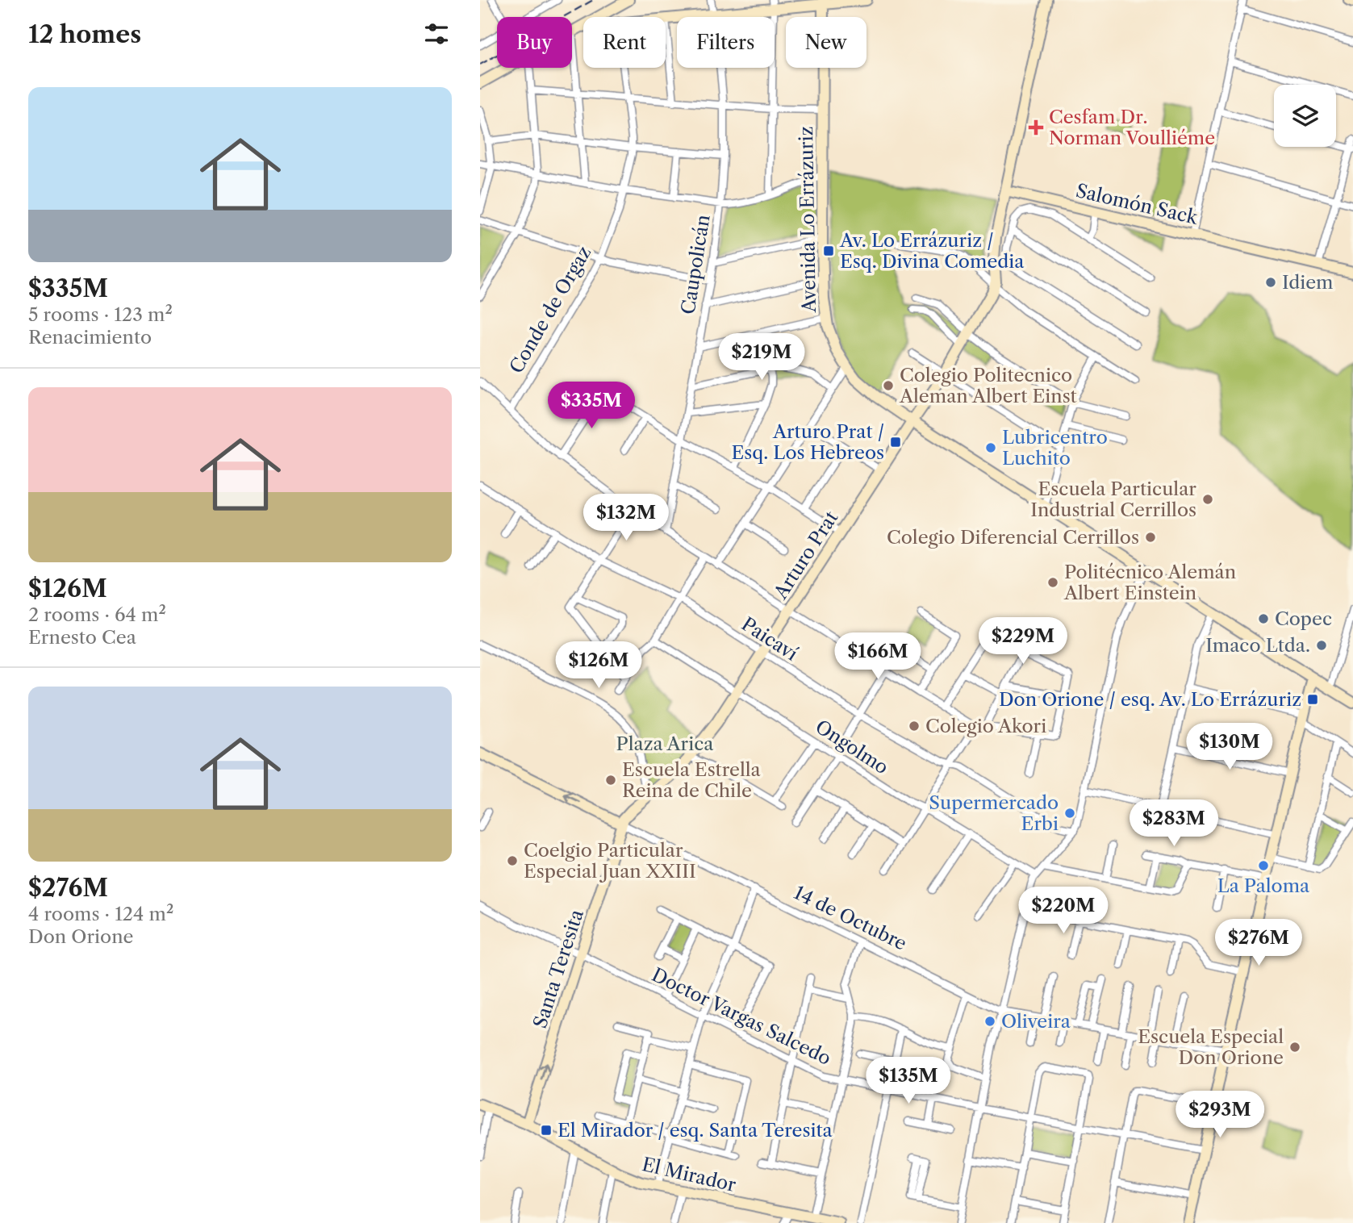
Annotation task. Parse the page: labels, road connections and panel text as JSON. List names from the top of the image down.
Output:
{
  "streets": {
    "street": [
      "Salomón Sack",
      "Avenida Lo Errázuriz",
      "Caupolicán",
      "Conde de Orgaz",
      "Arturo Prat",
      "Paicaví",
      "Ongolmo",
      "14 de Octubre",
      "Santa Teresita",
      "Doctor Vargas Salcedo",
      "El Mirador"
    ]
  },
  "crossings": [
    ["Avenida Lo Errázuriz", "Arturo Prat"],
    ["Arturo Prat", "Paicaví"],
    ["Arturo Prat", "Ongolmo"],
    ["Arturo Prat", "14 de Octubre"],
    ["Arturo Prat", "Santa Teresita"],
    ["14 de Octubre", "Santa Teresita"],
    ["Santa Teresita", "Doctor Vargas Salcedo"],
    ["Santa Teresita", "El Mirador"]
  ],
  "one_way": ["Santa Teresita"],
  "parks": ["Plaza Arica"],
  "places": {
    "health": ["Cesfam Dr. Norman Voulliéme"],
    "transit": [
      "Av. Lo Errázuriz / Esq. Divina Comedia",
      "Arturo Prat / Esq. Los Hebreos",
      "Don Orione / esq. Av. Lo Errázuriz",
      "El Mirador / esq. Santa Teresita"
    ],
    "other": [
      "Idiem",
      "Colegio Politecnico Aleman Albert Einst",
      "Lubricentro Luchito",
      "Escuela Particular Industrial Cerrillos",
      "Colegio Diferencial Cerrillos",
      "Politécnico Alemán Albert Einstein",
      "Copec",
      "Imaco Ltda.",
      "Colegio Akori",
      "Escuela Estrella Reina de Chile",
      "Supermercado Erbi",
      "Coelgio Particular Especial Juan XXIII",
      "La Paloma",
      "Oliveira",
      "Escuela Especial Don Orione"
    ]
  },
  "page": {
    "heading": "12 homes",
    "chip": [
      "Buy",
      "Rent",
      "Filters",
      "New"
    ],
    "list": [
      {
        "name": "$335M",
        "note": "5 rooms · 123 m² · Renacimiento"
      },
      {
        "name": "$126M",
        "note": "2 rooms · 64 m² · Ernesto Cea"
      },
      {
        "name": "$276M",
        "note": "4 rooms · 124 m² · Don Orione"
      }
    ],
    "price": [
      "$219M",
      "$335M",
      "$132M",
      "$229M",
      "$166M",
      "$126M",
      "$130M",
      "$283M",
      "$220M",
      "$276M",
      "$135M",
      "$293M"
    ]
  }
}
